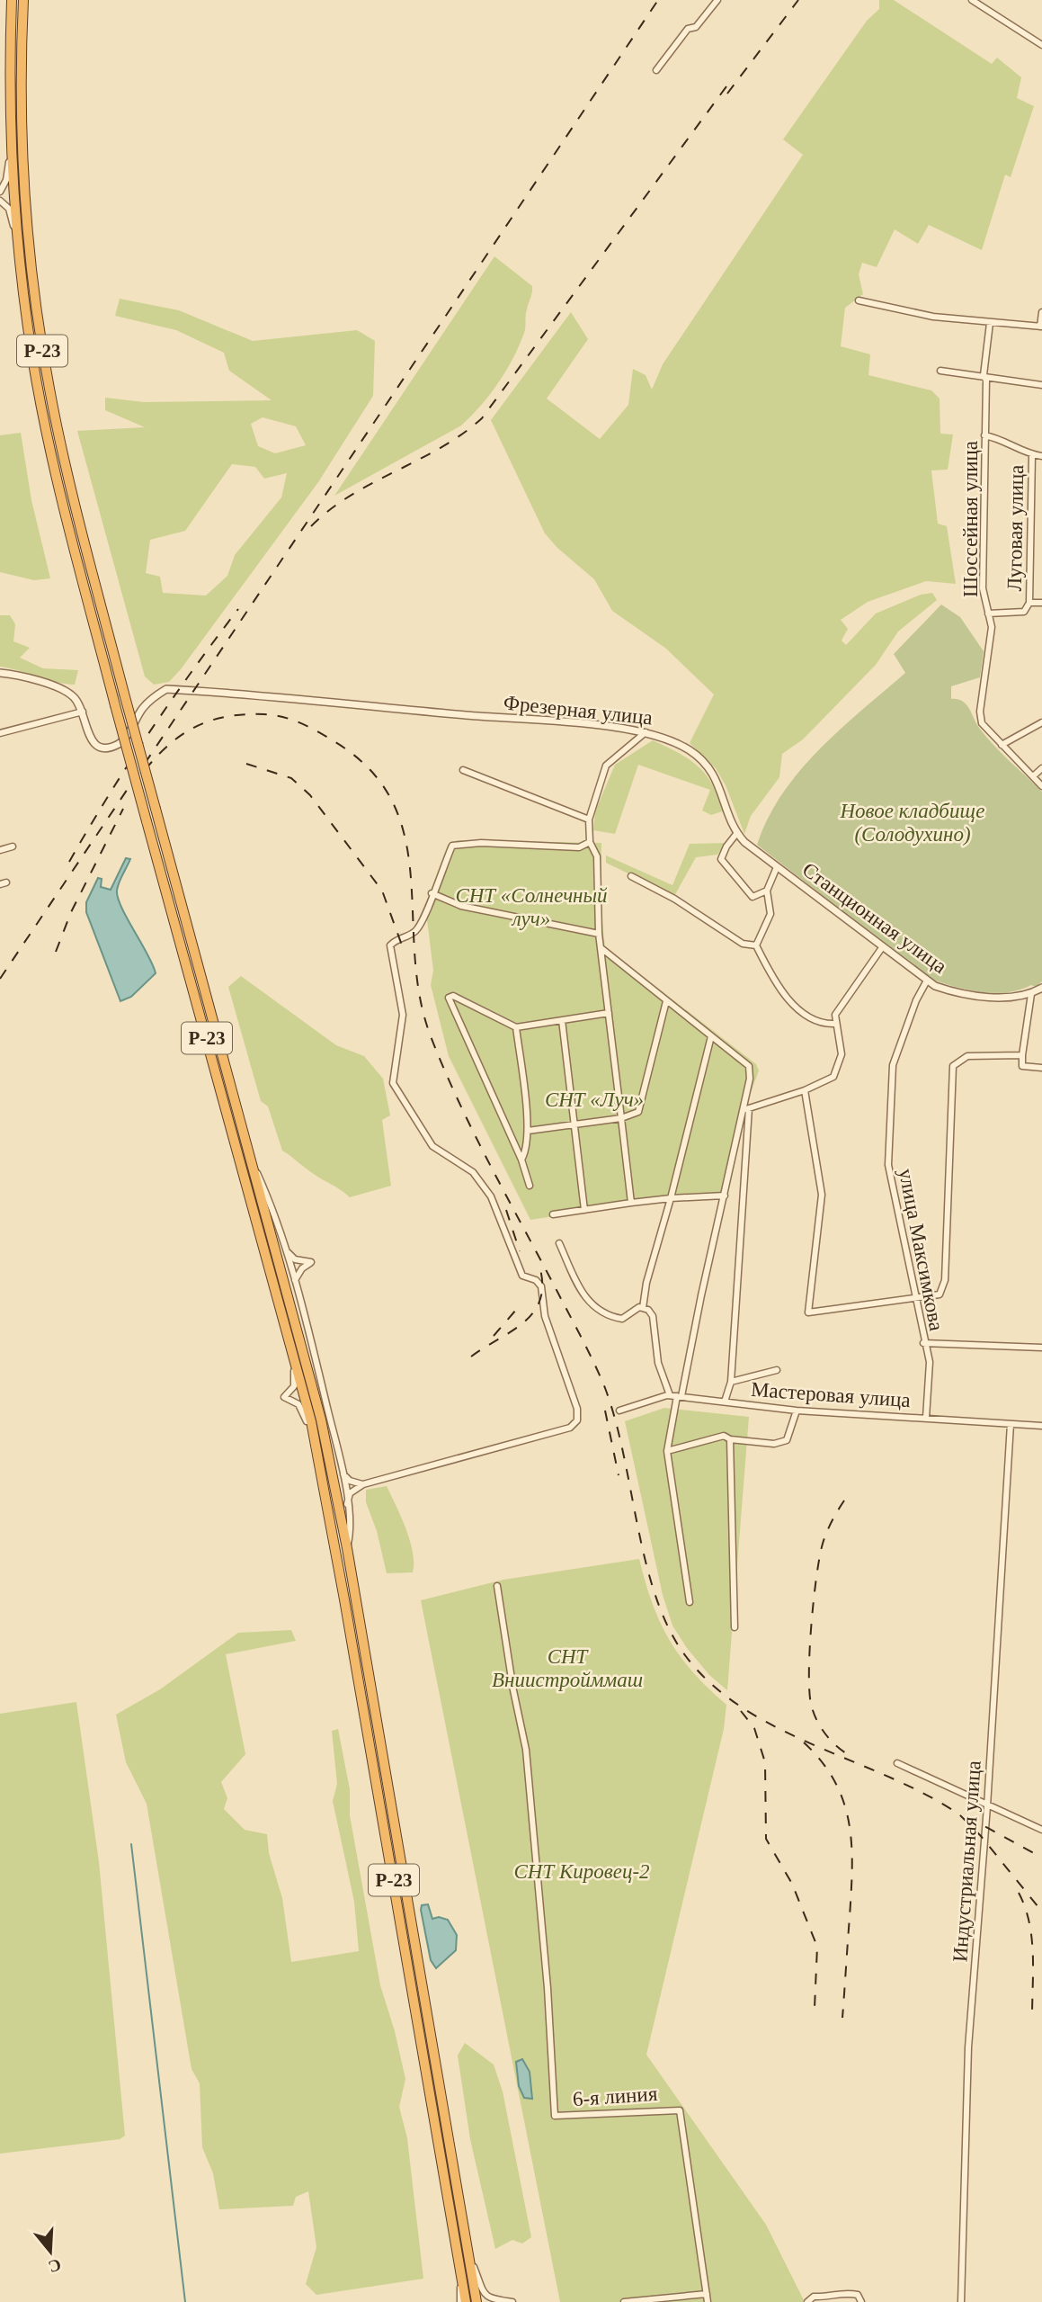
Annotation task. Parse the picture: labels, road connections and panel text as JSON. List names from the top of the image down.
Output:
{
  "streets": {
    "highway": ["Р-23"],
    "street": [
      "Шоссейная улица",
      "Луговая улица",
      "Фрезерная улица",
      "Станционная улица",
      "улица Максимкова",
      "Мастеровая улица",
      "Индустриальная улица",
      "6-я линия"
    ]
  },
  "crossings": [
    ["Фрезерная улица", "Станционная улица"],
    ["Станционная улица", "улица Максимкова"],
    ["улица Максимкова", "Мастеровая улица"],
    ["Мастеровая улица", "Индустриальная улица"]
  ],
  "parks": [
    "Новое кладбище (Солодухино)",
    "СНТ «Солнечный луч»",
    "СНТ «Луч»",
    "СНТ Вниистройммаш",
    "СНТ Кировец-2"
  ],
  "north": "bottom"
}
